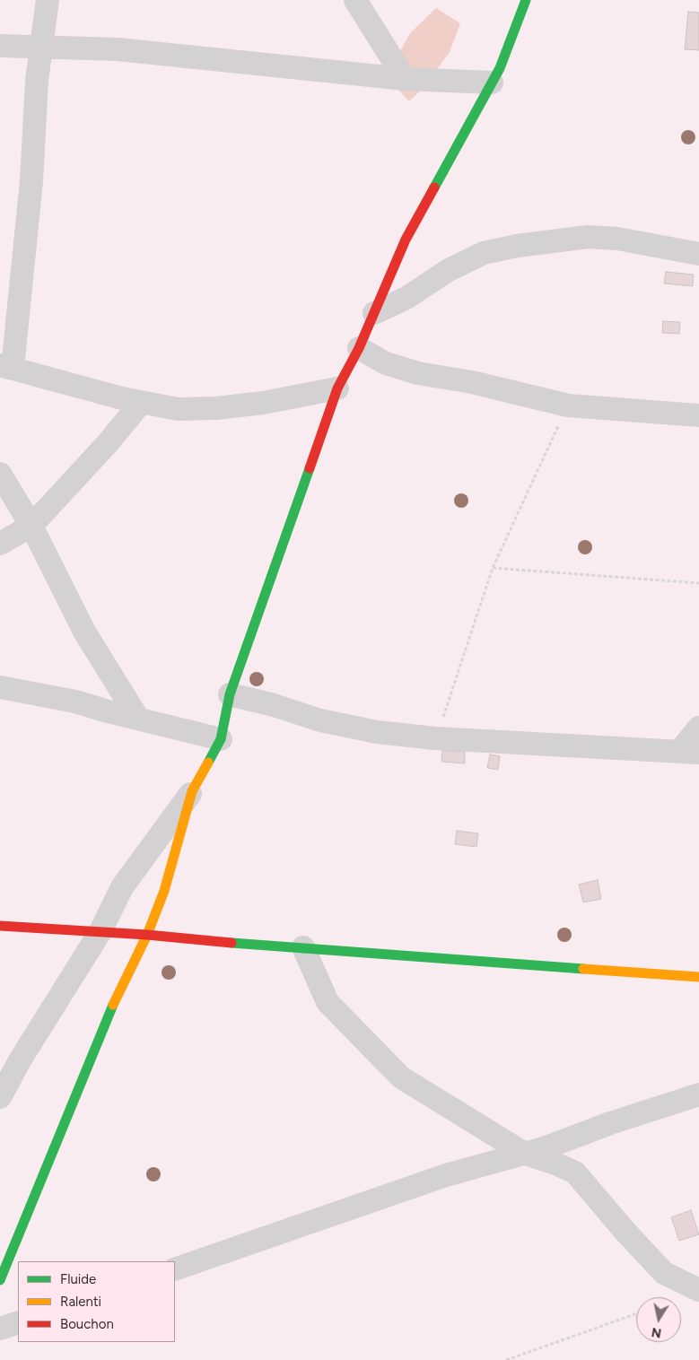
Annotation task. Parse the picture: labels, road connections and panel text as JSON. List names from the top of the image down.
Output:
{
  "legend": ["Fluide", "Ralenti", "Bouchon"],
  "north": "bottom"
}
